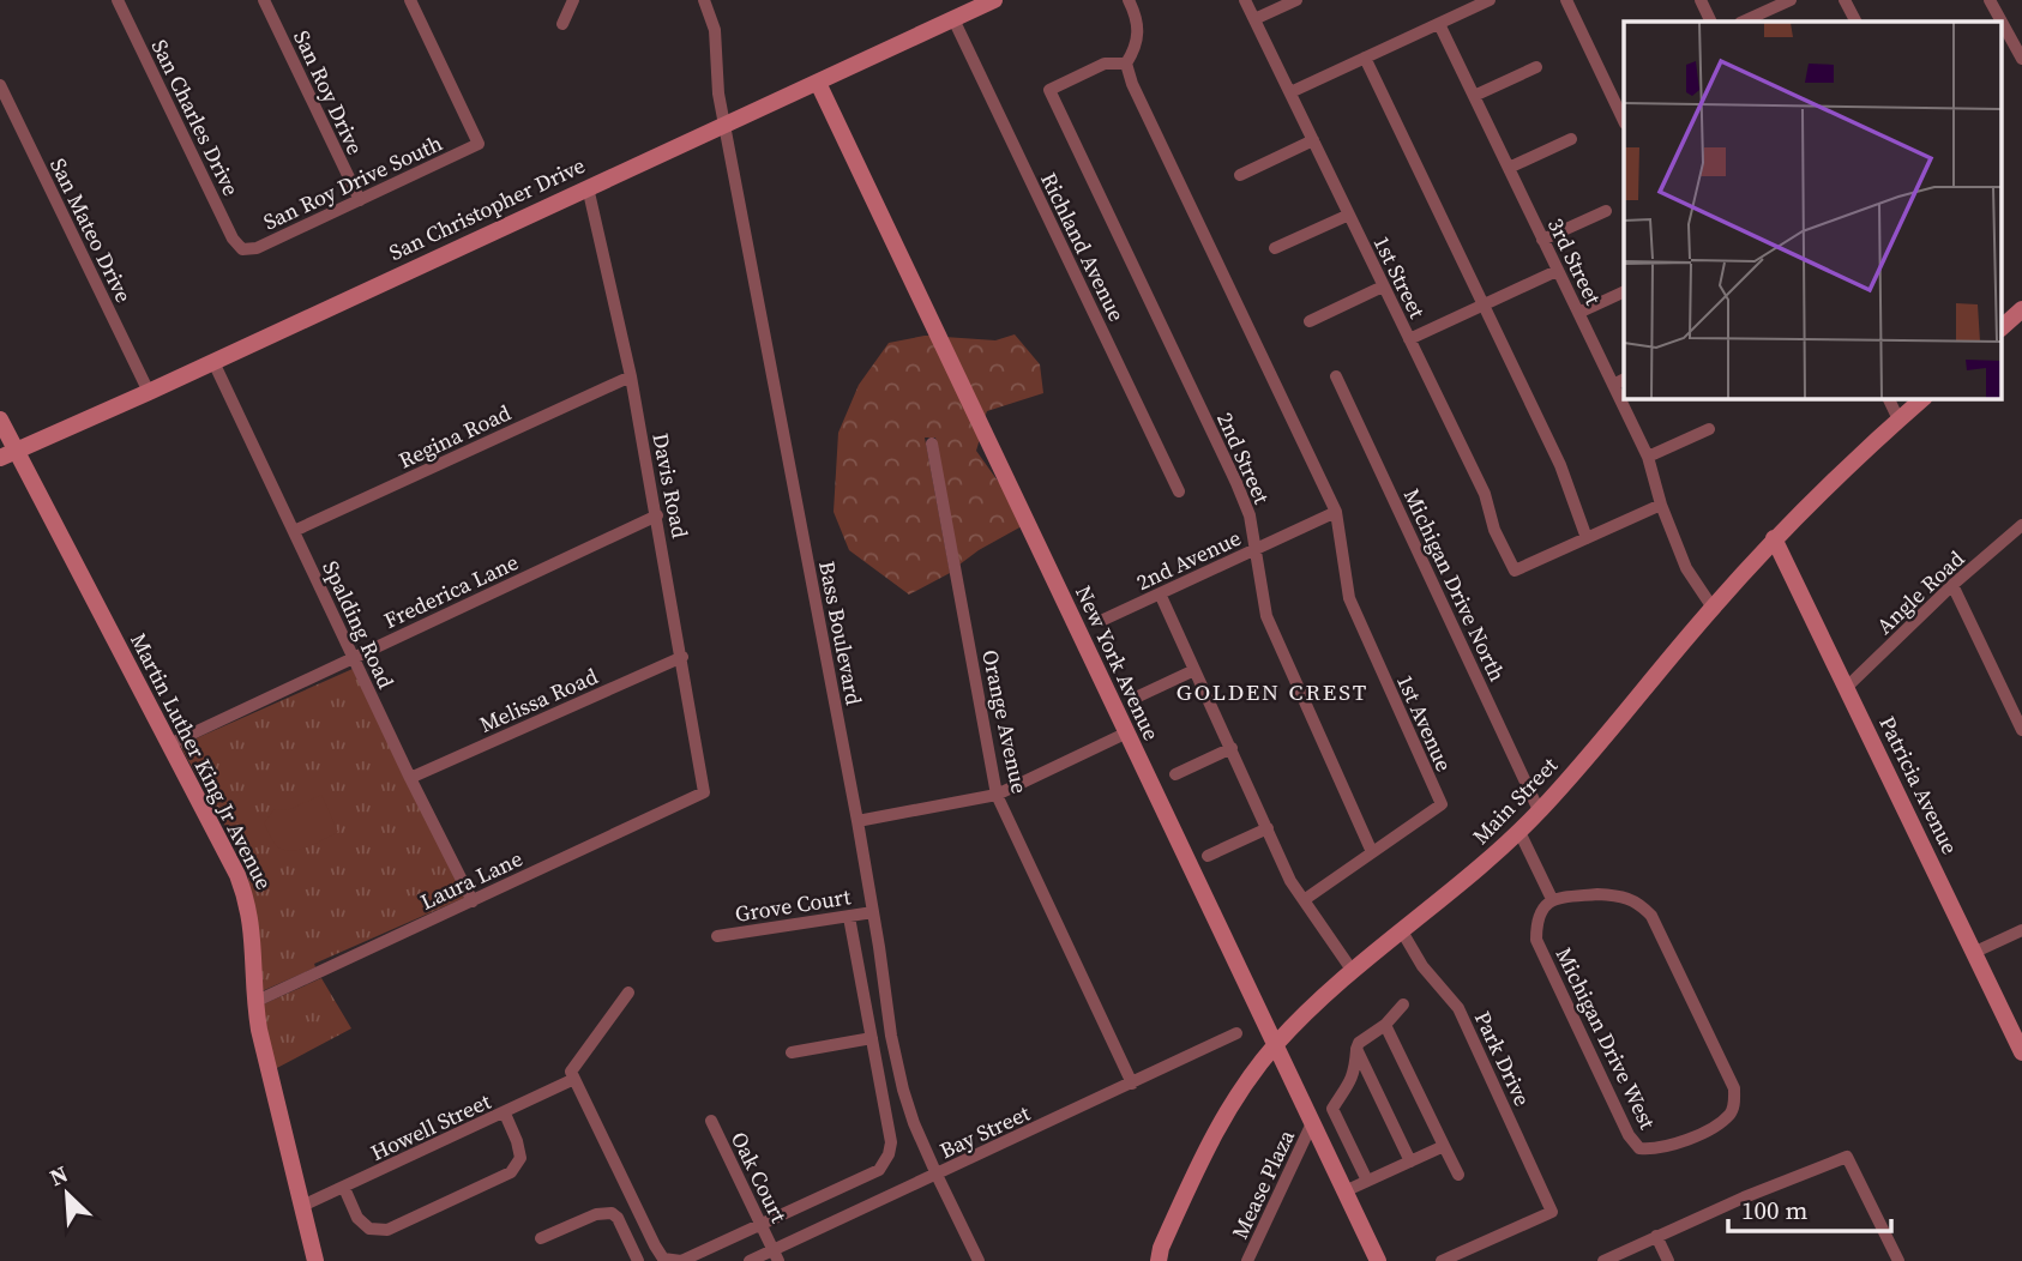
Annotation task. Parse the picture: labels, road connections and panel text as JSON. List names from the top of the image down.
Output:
{
  "streets": {
    "street": [
      "San Roy Drive",
      "San Charles Drive",
      "San Roy Drive South",
      "San Christopher Drive",
      "San Mateo Drive",
      "Richland Avenue",
      "3rd Street",
      "1st Street",
      "Regina Road",
      "2nd Street",
      "Davis Road",
      "2nd Avenue",
      "Michigan Drive North",
      "Frederica Lane",
      "Angle Road",
      "Spalding Road",
      "Bass Boulevard",
      "New York Avenue",
      "Melissa Road",
      "Orange Avenue",
      "1st Avenue",
      "Martin Luther King Jr Avenue",
      "Patricia Avenue",
      "Main Street",
      "Laura Lane",
      "Grove Court",
      "Michigan Drive West",
      "Park Drive",
      "Howell Street",
      "Bay Street",
      "Oak Court",
      "Mease Plaza"
    ]
  },
  "crossings": [
    ["San Roy Drive", "San Roy Drive South"],
    ["San Charles Drive", "San Roy Drive South"],
    ["San Christopher Drive", "San Mateo Drive"],
    ["San Christopher Drive", "Richland Avenue"],
    ["San Christopher Drive", "Davis Road"],
    ["San Christopher Drive", "Spalding Road"],
    ["San Christopher Drive", "Bass Boulevard"],
    ["San Christopher Drive", "New York Avenue"],
    ["San Christopher Drive", "Martin Luther King Jr Avenue"],
    ["3rd Street", "Main Street"],
    ["Regina Road", "Davis Road"],
    ["Regina Road", "Spalding Road"],
    ["2nd Street", "2nd Avenue"],
    ["2nd Street", "1st Avenue"],
    ["Davis Road", "Frederica Lane"],
    ["Davis Road", "Melissa Road"],
    ["Davis Road", "Laura Lane"],
    ["2nd Avenue", "1st Avenue"],
    ["Michigan Drive North", "Main Street"],
    ["Frederica Lane", "Spalding Road"],
    ["Frederica Lane", "Martin Luther King Jr Avenue"],
    ["Angle Road", "Patricia Avenue"],
    ["Spalding Road", "Melissa Road"],
    ["Spalding Road", "Laura Lane"],
    ["Bass Boulevard", "Grove Court"],
    ["Bass Boulevard", "Bay Street"],
    ["New York Avenue", "Main Street"],
    ["New York Avenue", "Mease Plaza"],
    ["Orange Avenue", "Bay Street"],
    ["Martin Luther King Jr Avenue", "Laura Lane"],
    ["Martin Luther King Jr Avenue", "Howell Street"],
    ["Patricia Avenue", "Main Street"],
    ["Main Street", "Park Drive"],
    ["Bay Street", "Oak Court"]
  ],
  "districts": ["GOLDEN CREST"],
  "scale_bar": "100 m",
  "north": "top left"
}
